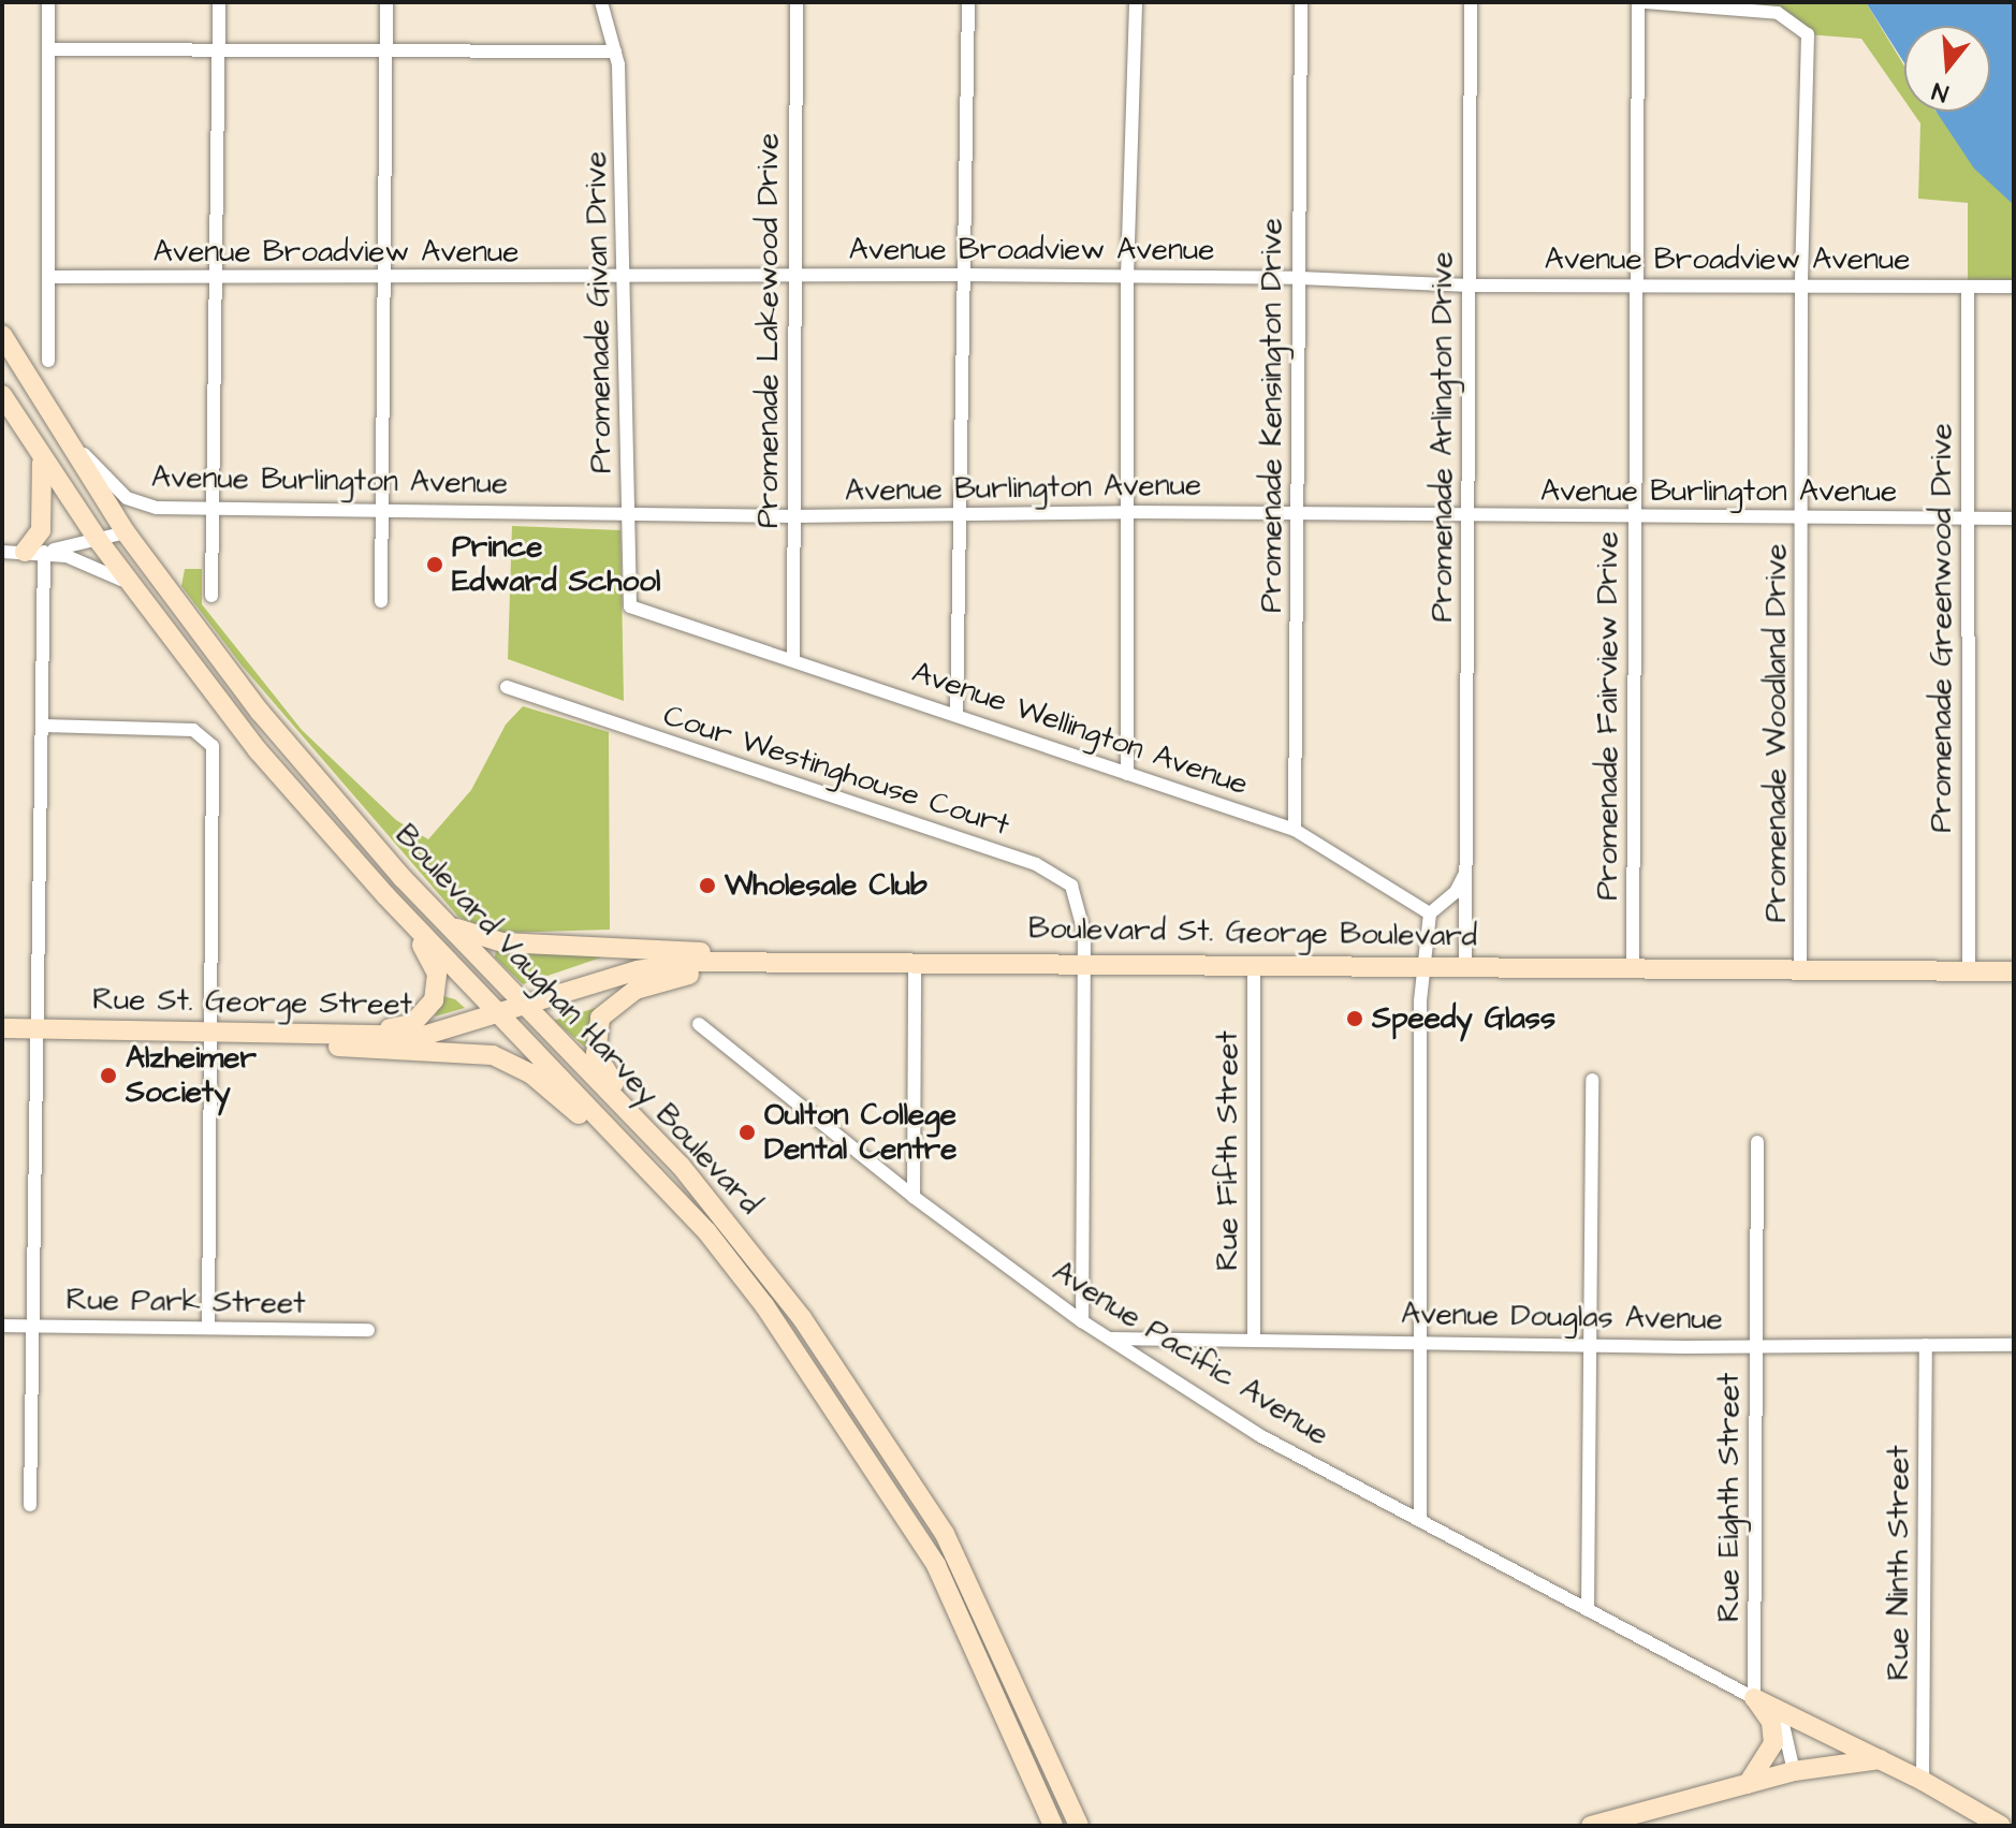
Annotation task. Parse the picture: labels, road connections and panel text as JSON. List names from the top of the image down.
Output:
{
  "streets": {
    "main road": ["Boulevard St. George Boulevard", "Rue St. George Street", "Boulevard Vaughan Harvey Boulevard"],
    "street": [
      "Avenue Broadview Avenue",
      "Promenade Givan Drive",
      "Promenade Lakewood Drive",
      "Promenade Kensington Drive",
      "Promenade Arlington Drive",
      "Avenue Burlington Avenue",
      "Promenade Greenwood Drive",
      "Promenade Fairview Drive",
      "Avenue Wellington Avenue",
      "Promenade Woodland Drive",
      "Cour Westinghouse Court",
      "Rue Fifth Street",
      "Rue Park Street",
      "Avenue Douglas Avenue",
      "Avenue Pacific Avenue",
      "Rue Eighth Street",
      "Rue Ninth Street"
    ]
  },
  "crossings": [
    ["Avenue Broadview Avenue", "Promenade Givan Drive"],
    ["Avenue Broadview Avenue", "Promenade Lakewood Drive"],
    ["Avenue Broadview Avenue", "Promenade Kensington Drive"],
    ["Avenue Broadview Avenue", "Promenade Arlington Drive"],
    ["Avenue Broadview Avenue", "Promenade Greenwood Drive"],
    ["Avenue Broadview Avenue", "Promenade Fairview Drive"],
    ["Avenue Broadview Avenue", "Promenade Woodland Drive"],
    ["Promenade Givan Drive", "Avenue Burlington Avenue"],
    ["Promenade Givan Drive", "Avenue Wellington Avenue"],
    ["Promenade Lakewood Drive", "Avenue Burlington Avenue"],
    ["Promenade Lakewood Drive", "Avenue Wellington Avenue"],
    ["Promenade Kensington Drive", "Avenue Burlington Avenue"],
    ["Promenade Kensington Drive", "Avenue Wellington Avenue"],
    ["Promenade Arlington Drive", "Avenue Burlington Avenue"],
    ["Promenade Arlington Drive", "Boulevard St. George Boulevard"],
    ["Avenue Burlington Avenue", "Promenade Greenwood Drive"],
    ["Avenue Burlington Avenue", "Promenade Fairview Drive"],
    ["Avenue Burlington Avenue", "Promenade Woodland Drive"],
    ["Avenue Burlington Avenue", "Boulevard Vaughan Harvey Boulevard"],
    ["Promenade Greenwood Drive", "Boulevard St. George Boulevard"],
    ["Promenade Fairview Drive", "Boulevard St. George Boulevard"],
    ["Promenade Woodland Drive", "Boulevard St. George Boulevard"],
    ["Cour Westinghouse Court", "Boulevard St. George Boulevard"],
    ["Cour Westinghouse Court", "Avenue Pacific Avenue"],
    ["Boulevard St. George Boulevard", "Rue St. George Street"],
    ["Boulevard St. George Boulevard", "Boulevard Vaughan Harvey Boulevard"],
    ["Boulevard St. George Boulevard", "Rue Fifth Street"],
    ["Rue St. George Street", "Boulevard Vaughan Harvey Boulevard"],
    ["Rue Fifth Street", "Avenue Douglas Avenue"],
    ["Avenue Douglas Avenue", "Avenue Pacific Avenue"],
    ["Avenue Douglas Avenue", "Rue Eighth Street"],
    ["Avenue Douglas Avenue", "Rue Ninth Street"],
    ["Avenue Pacific Avenue", "Rue Eighth Street"]
  ],
  "places": [
    "Prince Edward School",
    "Wholesale Club",
    "Speedy Glass",
    "Alzheimer Society",
    "Oulton College Dental Centre"
  ],
  "north": "bottom"
}
